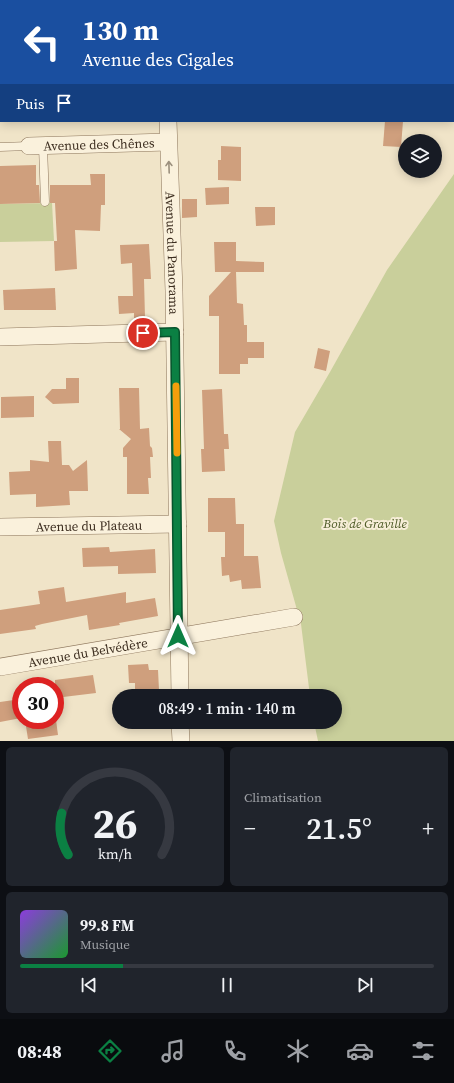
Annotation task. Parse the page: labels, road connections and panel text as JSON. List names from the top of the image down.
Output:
{
  "streets": {
    "street": [
      "Avenue des Chênes",
      "Avenue du Panorama",
      "Avenue du Plateau",
      "Avenue du Belvédère"
    ]
  },
  "crossings": [
    ["Avenue des Chênes", "Avenue du Panorama"],
    ["Avenue du Panorama", "Avenue du Plateau"],
    ["Avenue du Panorama", "Avenue du Belvédère"]
  ],
  "parks": ["Bois de Graville"],
  "page": {
    "turn": ["130 m", "Avenue des Cigales"],
    "then": "Puis",
    "limit": "30",
    "trip": "08:49 · 1 min · 140 m",
    "tile": "Climatisation",
    "heat": ["−", "21.5°", "+"],
    "song": ["99.8 FM", "Musique"],
    "tabs": "08:48",
    "gauge": ["26", "km/h"]
  }
}
